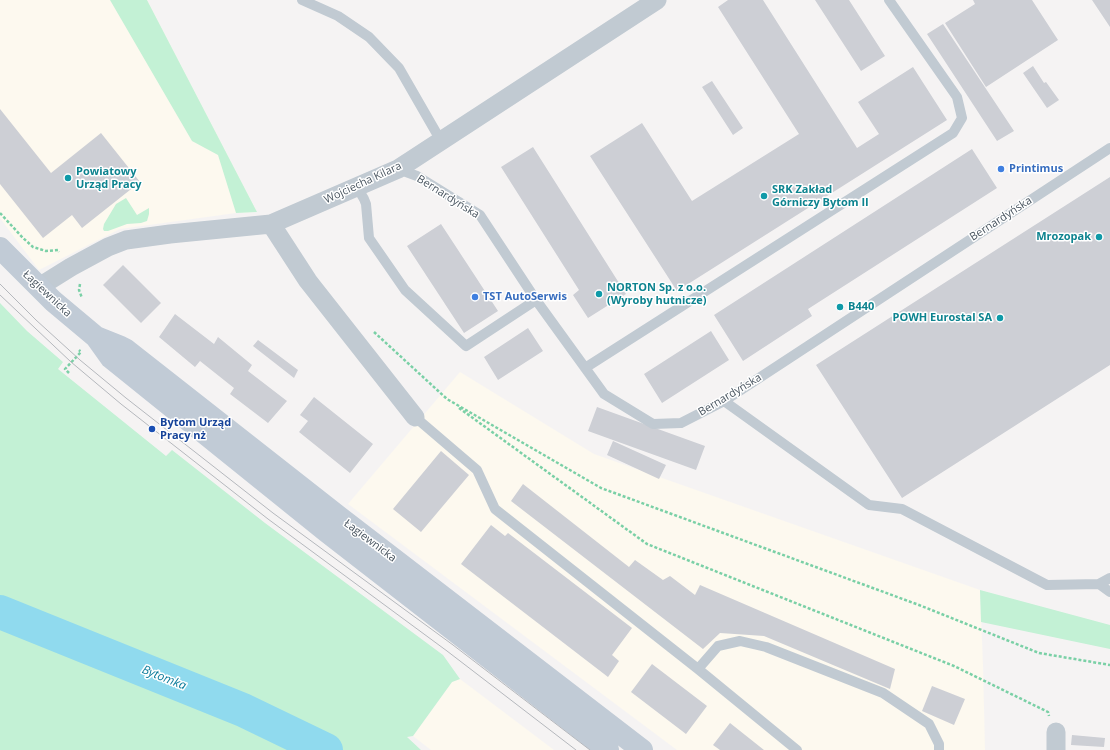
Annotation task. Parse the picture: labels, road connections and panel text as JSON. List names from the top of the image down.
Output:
{
  "streets": {
    "main road": ["Łagiewnicka"],
    "street": ["Wojciecha Kilara"],
    "lane": ["Bernardyńska"]
  },
  "crossings": [
    ["Wojciecha Kilara", "Bernardyńska"],
    ["Wojciecha Kilara", "Łagiewnicka"]
  ],
  "water": ["Bytomka"],
  "places": [
    "Printimus",
    "Powiatowy Urząd Pracy",
    "SRK Zakład Górniczy Bytom II",
    "Mrozopak",
    "NORTON Sp. z o.o. (Wyroby hutnicze)",
    "TST AutoSerwis",
    "B440",
    "POWH Eurostal SA",
    "Bytom Urząd Pracy nż"
  ]
}
